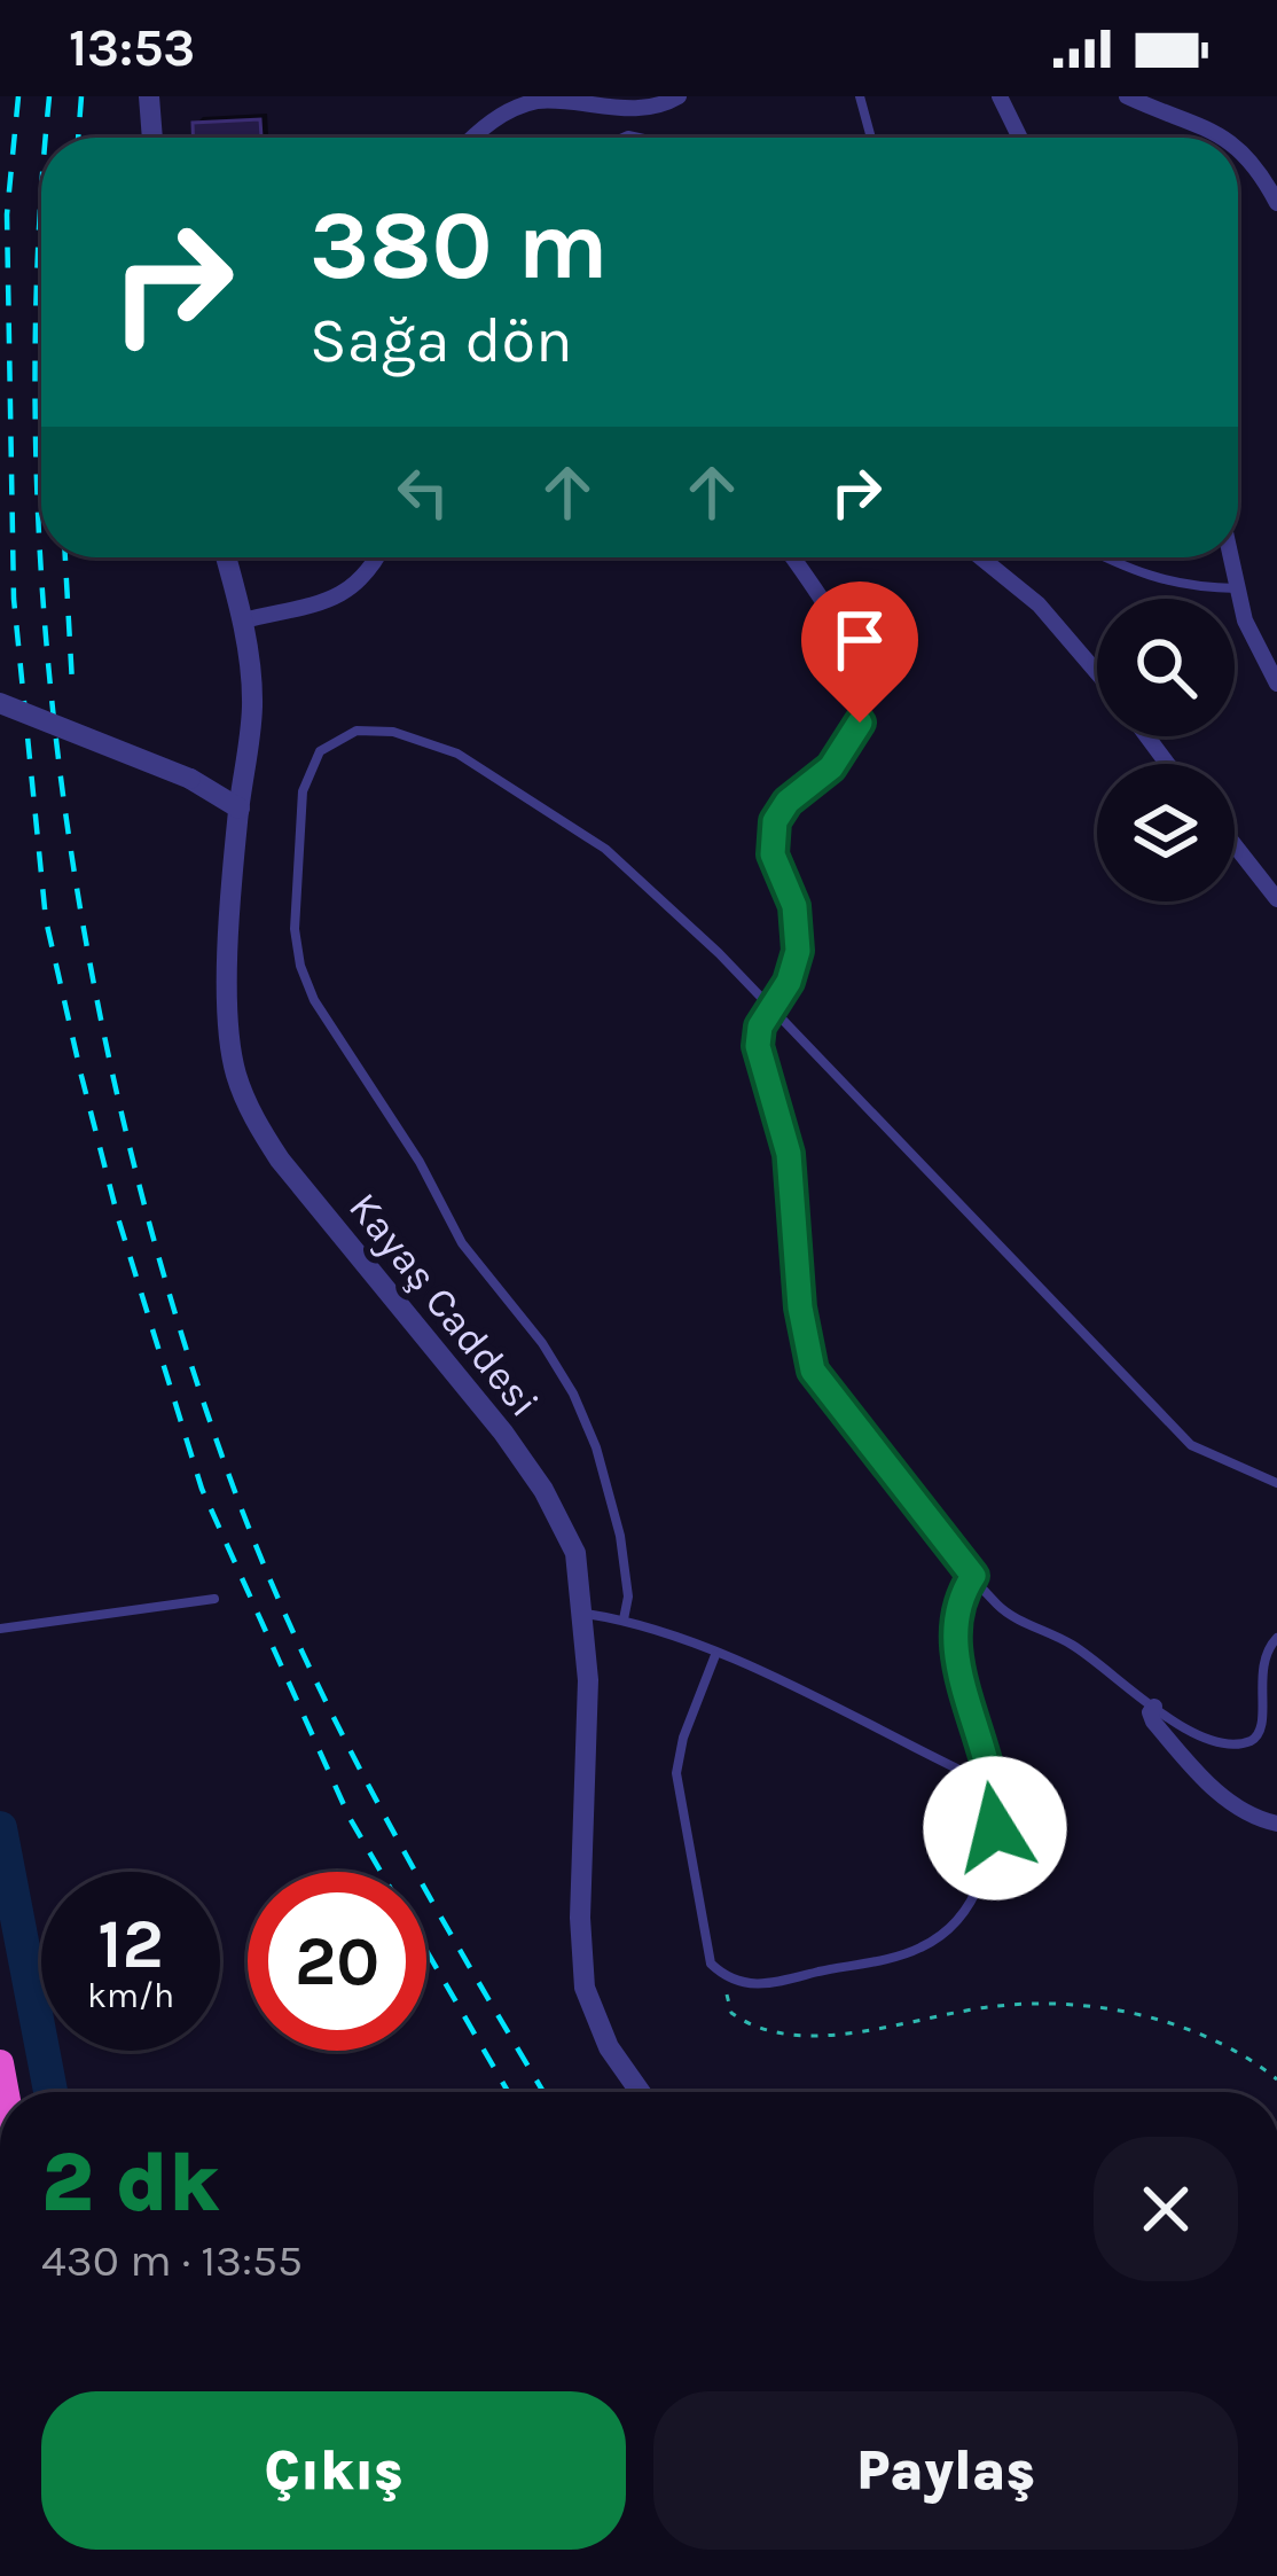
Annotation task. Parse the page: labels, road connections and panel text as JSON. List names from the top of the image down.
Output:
{
  "streets": {
    "street": ["Kayaş Caddesi"]
  },
  "page": {
    "status": "13:53",
    "turn": ["380 m", "Sağa dön"],
    "speed": "12 km/h",
    "limit": "20",
    "heading": ["2 dk", "430 m · 13:55"],
    "buttons": ["Çıkış", "Paylaş"]
  }
}
